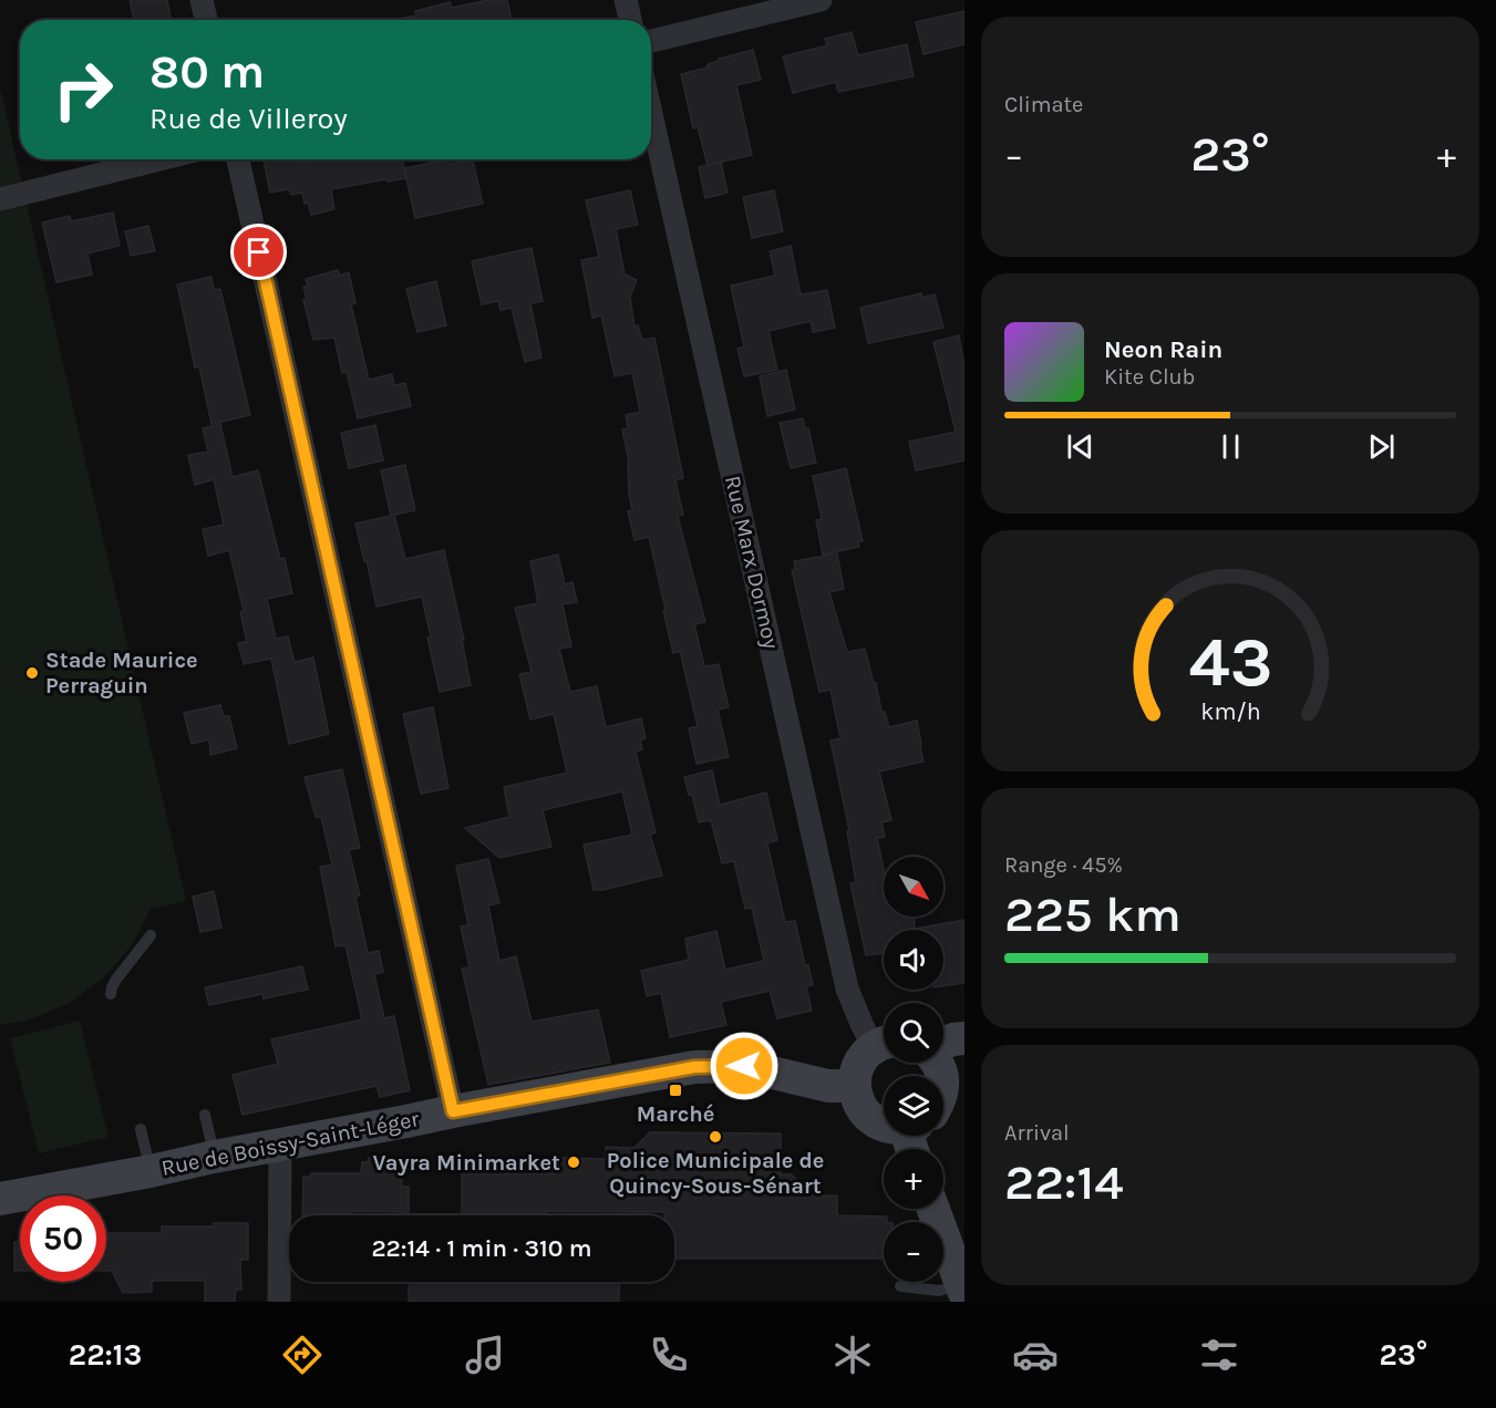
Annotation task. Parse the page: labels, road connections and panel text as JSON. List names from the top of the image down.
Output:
{
  "streets": {
    "main road": ["Rue de Boissy-Saint-Léger"],
    "street": ["Rue Marx Dormoy"]
  },
  "places": {
    "other": ["Stade Maurice Perraguin", "Police Municipale de Quincy-Sous-Sénart", "Vayra Minimarket"],
    "transit": ["Marché"]
  },
  "north": "bottom right",
  "page": {
    "tile": [
      "Climate",
      ["Range · 45%", "225 km"],
      ["Arrival", "22:14"]
    ],
    "turn": ["80 m", "Rue de Villeroy"],
    "heat": ["−", "23°", "+"],
    "song": ["Neon Rain", "Kite Club"],
    "map_buttons": ["+", "−"],
    "limit": "50",
    "trip": "22:14 · 1 min · 310 m",
    "tabs": ["22:13", "23°"],
    "gauge": ["43", "km/h"]
  }
}
